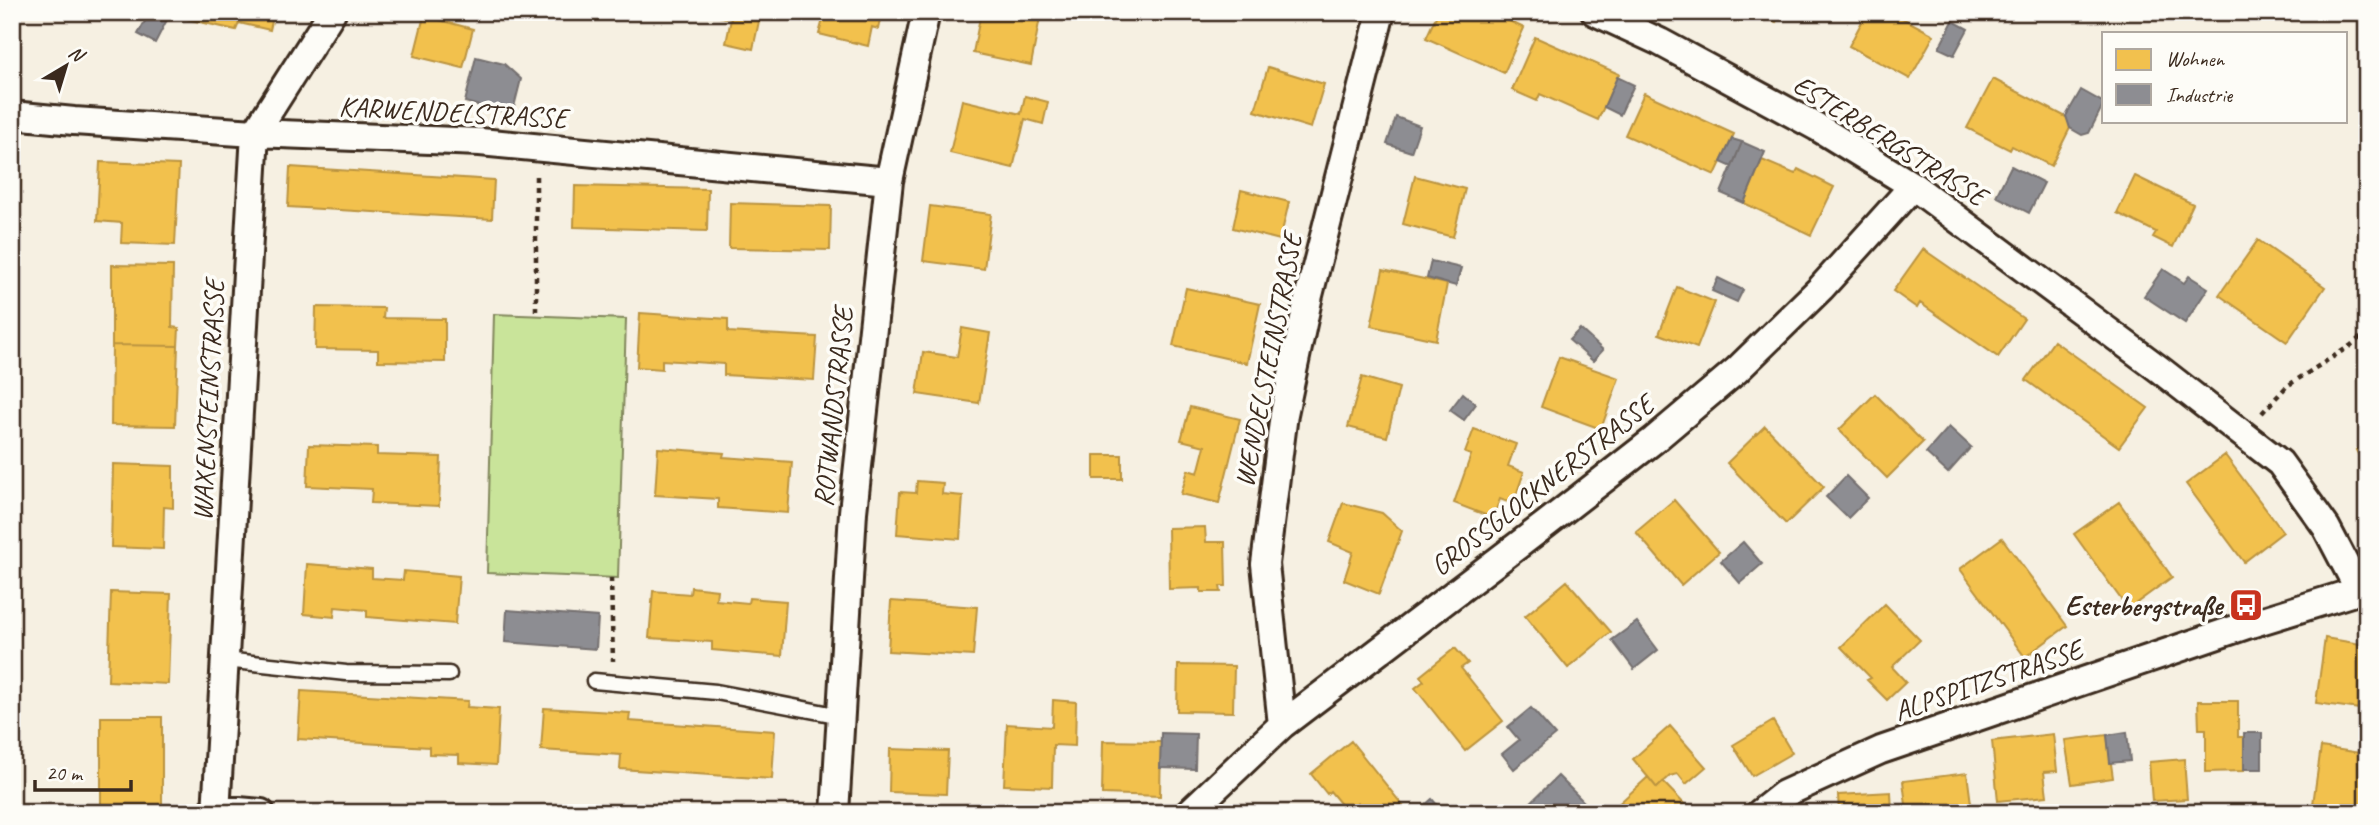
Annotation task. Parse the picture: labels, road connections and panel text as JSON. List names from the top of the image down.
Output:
{
  "streets": {
    "street": [
      "KARWENDELSTRASSE",
      "ESTERBERGSTRASSE",
      "WENDELSTEINSTRASSE",
      "WAXENSTEINSTRASSE",
      "ROTWANDSTRASSE",
      "GROSSGLOCKNERSTRASSE",
      "ALPSPITZSTRASSE"
    ]
  },
  "crossings": [
    ["KARWENDELSTRASSE", "WAXENSTEINSTRASSE"],
    ["KARWENDELSTRASSE", "ROTWANDSTRASSE"],
    ["ESTERBERGSTRASSE", "GROSSGLOCKNERSTRASSE"],
    ["ESTERBERGSTRASSE", "ALPSPITZSTRASSE"],
    ["WENDELSTEINSTRASSE", "GROSSGLOCKNERSTRASSE"]
  ],
  "places": {
    "bus stop": ["Esterbergstraße"]
  },
  "legend": ["Wohnen", "Industrie"],
  "scale_bar": "20 m",
  "north": "top right"
}
